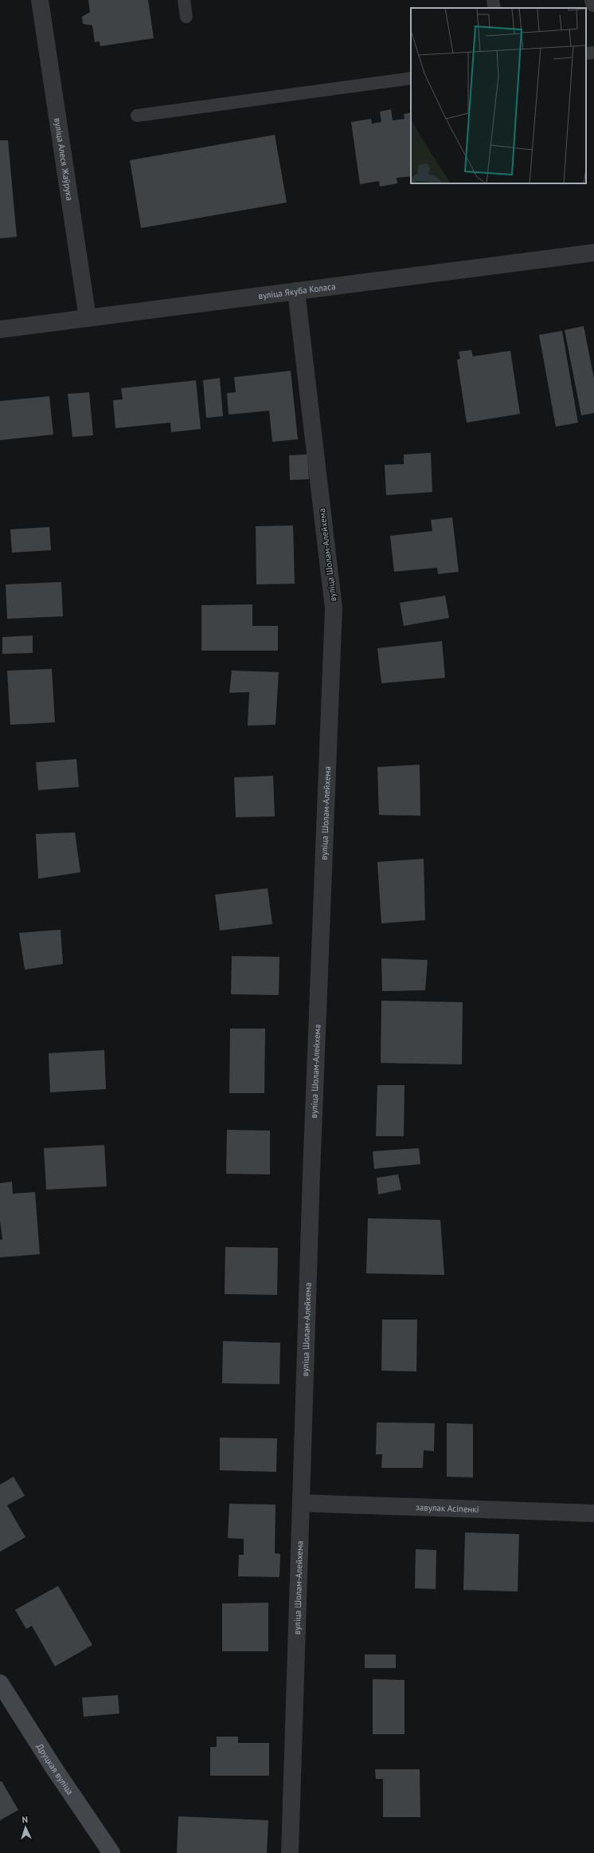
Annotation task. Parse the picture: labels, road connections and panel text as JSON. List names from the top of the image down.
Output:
{
  "streets": {
    "main road": ["Друцкая вуліца"],
    "street": [
      "вуліца Алеся Жаўрука",
      "вуліца Якуба Коласа",
      "вуліца Шолам-Алейхема",
      "завулак Асіпенкі"
    ]
  },
  "crossings": [
    ["вуліца Алеся Жаўрука", "вуліца Якуба Коласа"],
    ["вуліца Якуба Коласа", "вуліца Шолам-Алейхема"],
    ["вуліца Шолам-Алейхема", "завулак Асіпенкі"]
  ],
  "north": "top"
}
